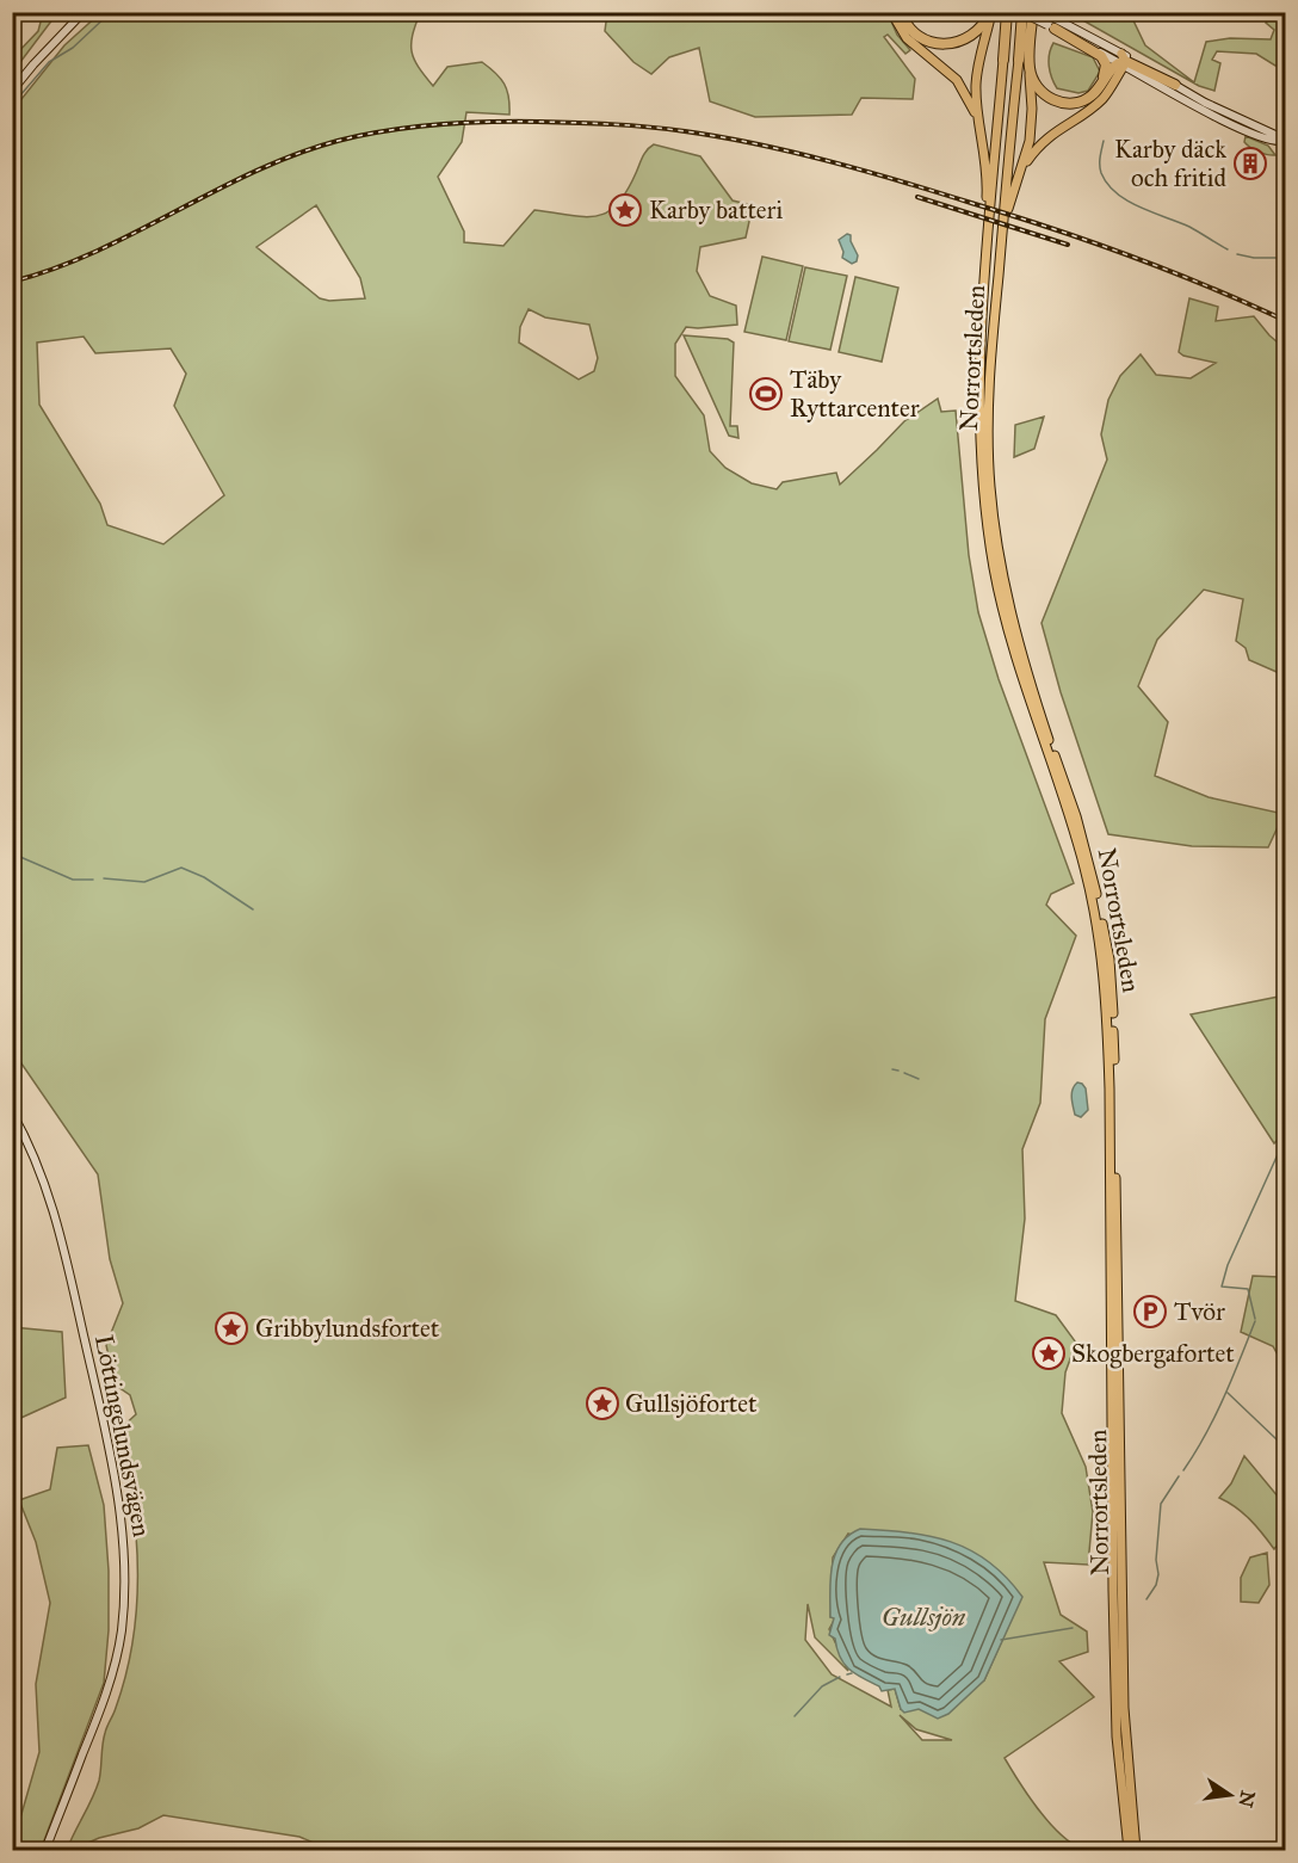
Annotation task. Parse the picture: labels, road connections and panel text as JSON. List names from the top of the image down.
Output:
{
  "streets": {
    "highway": ["Norrortsleden"],
    "main road": ["Löttingelundsvägen"]
  },
  "water": ["Gullsjön"],
  "places": {
    "building": ["Karby däck och fritid"],
    "place": [
      "Karby batteri",
      "Gribbylundsfortet",
      "Skogbergafortet",
      "Gullsjöfortet"
    ],
    "sports": ["Täby Ryttarcenter"],
    "parking": ["Tvör"]
  },
  "north": "right"
}
